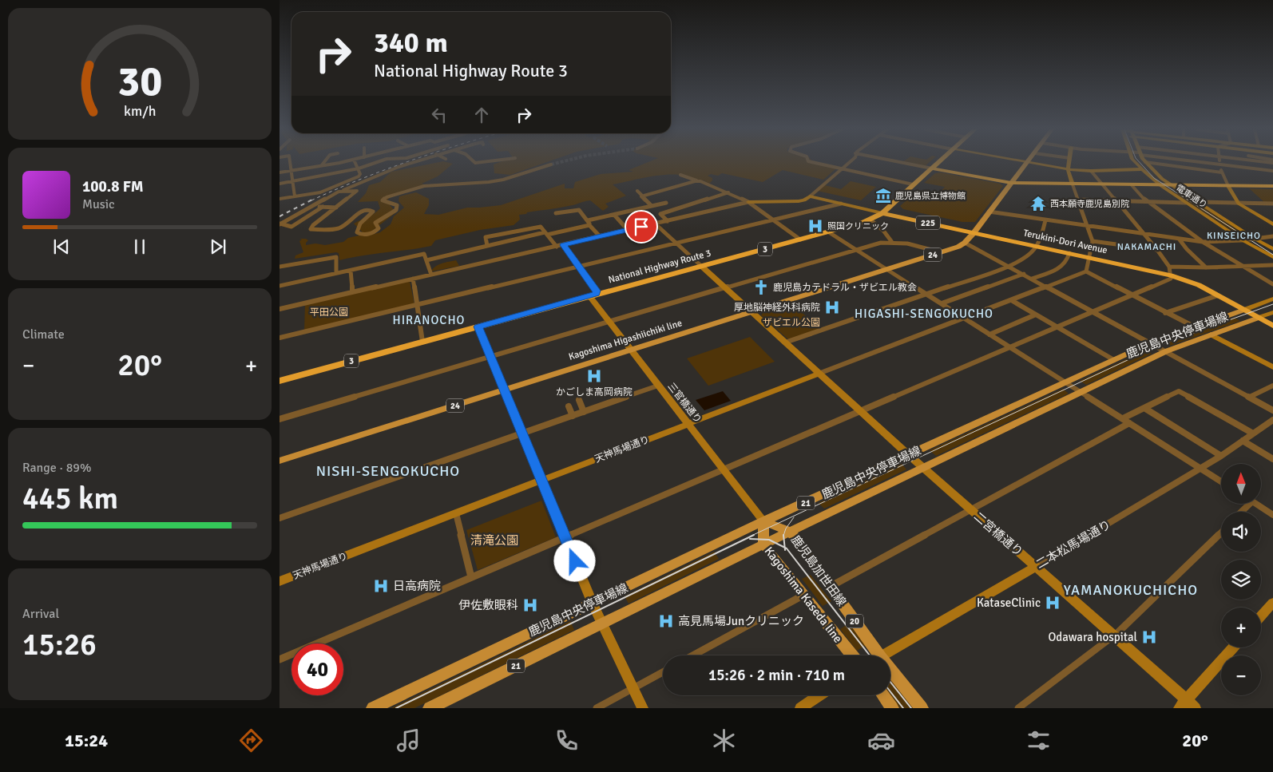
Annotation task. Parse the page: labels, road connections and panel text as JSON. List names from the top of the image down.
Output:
{
  "streets": {
    "highway": [
      "225",
      "Terukini-Dori Avenue",
      "3",
      "National Highway Route 3"
    ],
    "main road": [
      "24",
      "鹿児島中央停車場線",
      "Kagoshima Higashiichiki line",
      "21",
      "鹿児島加世田線",
      "Kagoshima Kaseda line",
      "20"
    ],
    "street": [
      "電車通り",
      "三官橋通り",
      "天神馬場通り",
      "二宮橋通り",
      "二本松馬場通り"
    ]
  },
  "crossings": [
    ["225", "Terukini-Dori Avenue"],
    ["225", "鹿児島中央停車場線"],
    ["Terukini-Dori Avenue", "National Highway Route 3"],
    ["Terukini-Dori Avenue", "鹿児島中央停車場線"],
    ["Terukini-Dori Avenue", "Kagoshima Higashiichiki line"],
    ["National Highway Route 3", "三官橋通り"],
    ["鹿児島中央停車場線", "三官橋通り"],
    ["鹿児島中央停車場線", "二宮橋通り"],
    ["鹿児島中央停車場線", "鹿児島加世田線"],
    ["鹿児島中央停車場線", "Kagoshima Kaseda line"],
    ["Kagoshima Higashiichiki line", "三官橋通り"],
    ["三官橋通り", "天神馬場通り"],
    ["三官橋通り", "鹿児島加世田線"],
    ["三官橋通り", "Kagoshima Kaseda line"],
    ["二宮橋通り", "二本松馬場通り"],
    ["鹿児島加世田線", "Kagoshima Kaseda line"]
  ],
  "districts": [
    "KINSEICHO",
    "NAKAMACHI",
    "HIGASHI-SENGOKUCHO",
    "HIRANOCHO",
    "NISHI-SENGOKUCHO",
    "YAMANOKUCHICHO"
  ],
  "parks": ["平田公園", "ザビエル公園", "清滝公園"],
  "places": {
    "museum": ["鹿児島県立博物館"],
    "temple": ["西本願寺鹿児島別院"],
    "hospital": [
      "照国クリニック",
      "厚地脳神経外科病院",
      "かごしま高岡病院",
      "日高病院",
      "KataseClinic",
      "伊佐敷眼科",
      "高見馬場Junクリニック",
      "Odawara hospital"
    ],
    "church": ["鹿児島カテドラル・ザビエル教会"]
  },
  "north": "top",
  "page": {
    "turn": ["340 m", "National Highway Route 3"],
    "song": ["100.8 FM", "Music"],
    "tile": [
      "Climate",
      ["Range · 89%", "445 km"],
      ["Arrival", "15:26"]
    ],
    "heat": ["−", "20°", "+"],
    "map_buttons": ["+", "−"],
    "limit": "40",
    "trip": "15:26 · 2 min · 710 m",
    "tabs": ["15:24", "20°"],
    "gauge": ["30", "km/h"]
  }
}
